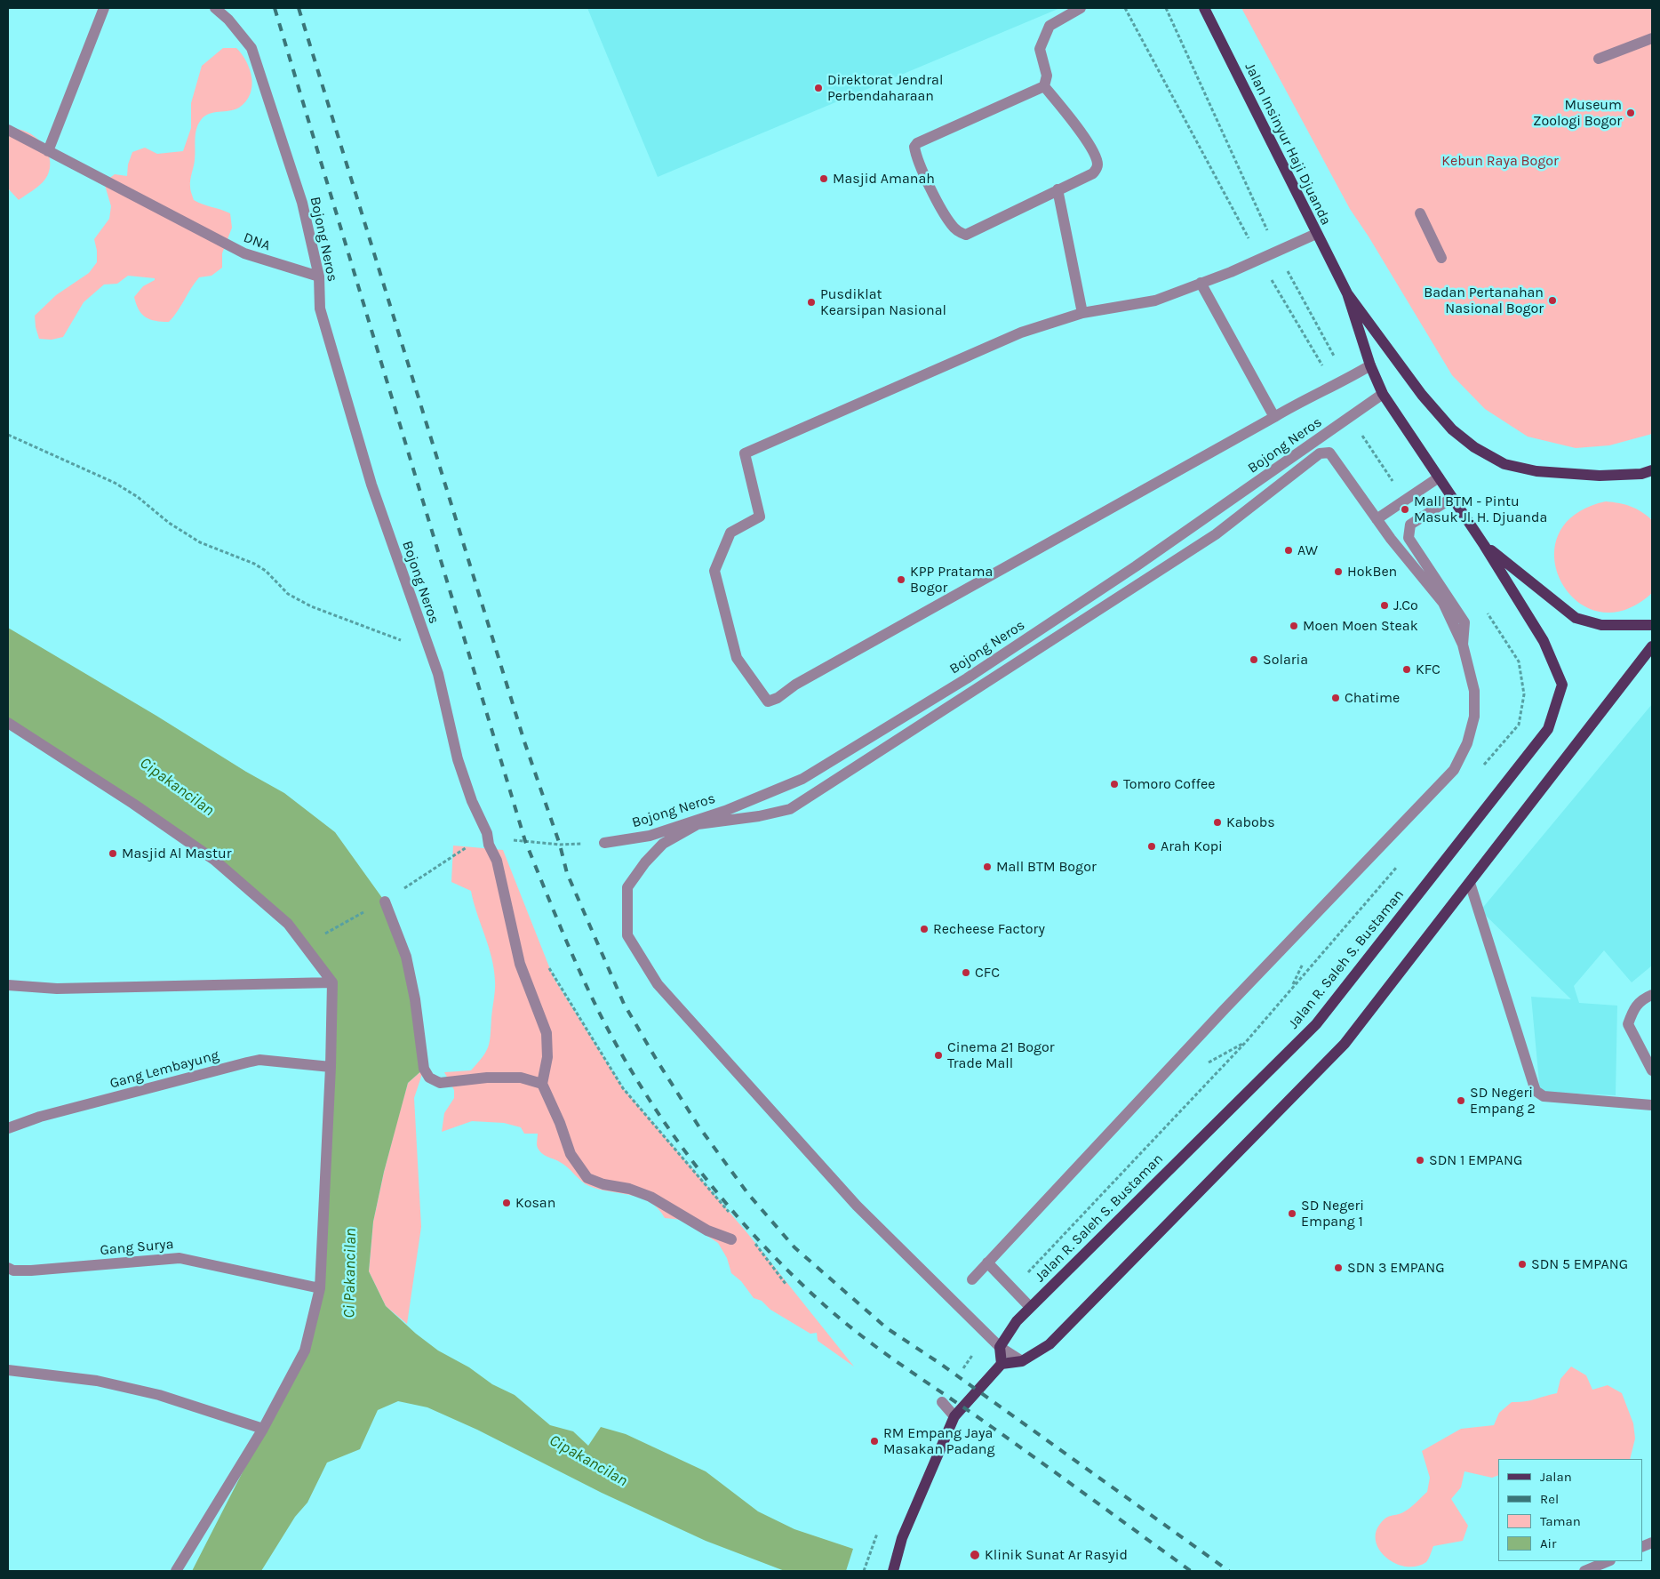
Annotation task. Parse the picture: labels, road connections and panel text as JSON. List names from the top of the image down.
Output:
{
  "streets": {
    "main road": ["Jalan Insinyur Haji Djuanda", "Jalan R. Saleh S. Bustaman"],
    "street": [
      "Bojong Neros",
      "DNA",
      "Gang Lembayung",
      "Gang Surya"
    ]
  },
  "crossings": [
    ["Jalan Insinyur Haji Djuanda", "Bojong Neros"],
    ["Jalan Insinyur Haji Djuanda", "Jalan R. Saleh S. Bustaman"],
    ["Bojong Neros", "DNA"]
  ],
  "water": ["Cipakancilan", "Ci Pakancilan"],
  "parks": ["Kebun Raya Bogor"],
  "places": [
    "Direktorat Jendral Perbendaharaan",
    "Museum Zoologi Bogor",
    "Masjid Amanah",
    "Badan Pertanahan Nasional Bogor",
    "Pusdiklat Kearsipan Nasional",
    "Mall BTM - Pintu Masuk Jl. H. Djuanda",
    "AW",
    "HokBen",
    "KPP Pratama Bogor",
    "J.Co",
    "Moen Moen Steak",
    "Solaria",
    "KFC",
    "Chatime",
    "Tomoro Coffee",
    "Kabobs",
    "Arah Kopi",
    "Masjid Al Mastur",
    "Mall BTM Bogor",
    "Recheese Factory",
    "CFC",
    "Cinema 21 Bogor Trade Mall",
    "SD Negeri Empang 2",
    "SDN 1 EMPANG",
    "Kosan",
    "SD Negeri Empang 1",
    "SDN 5 EMPANG",
    "SDN 3 EMPANG",
    "RM Empang Jaya Masakan Padang",
    "Klinik Sunat Ar Rasyid"
  ],
  "legend": [
    "Jalan",
    "Rel",
    "Taman",
    "Air"
  ]
}
